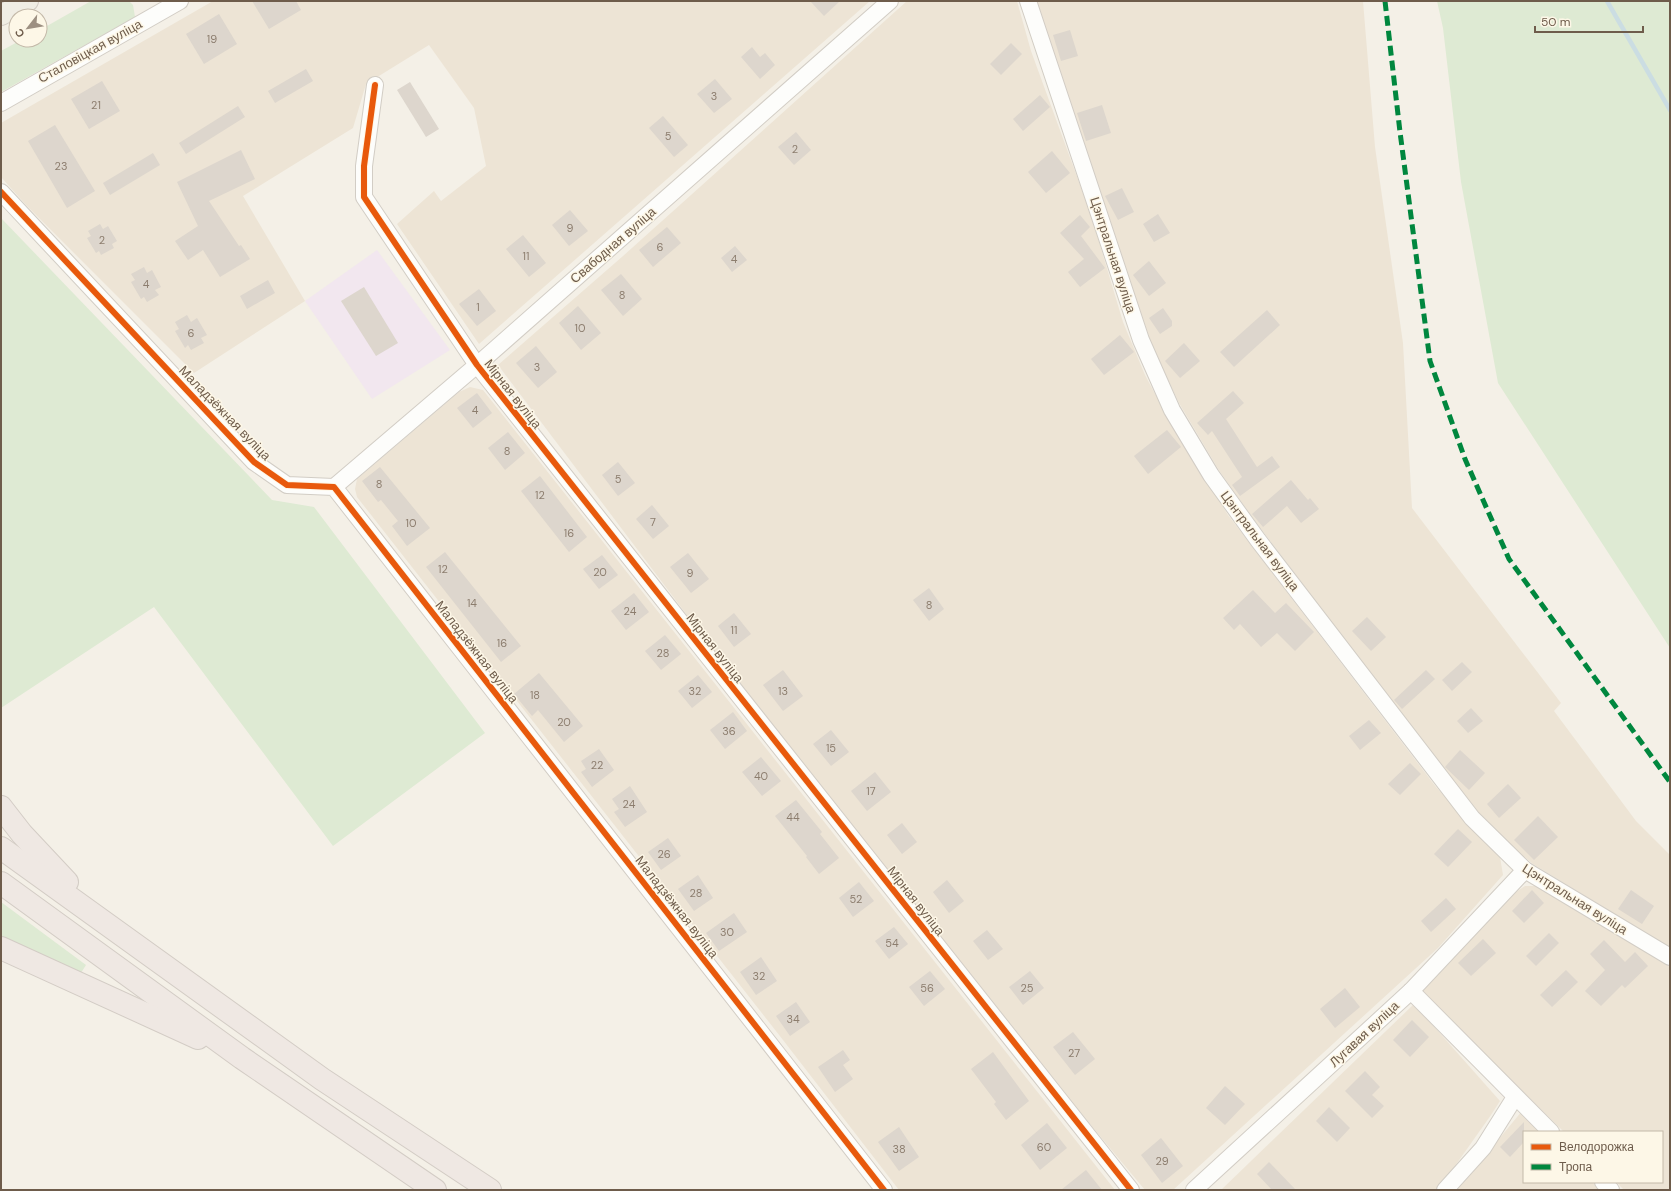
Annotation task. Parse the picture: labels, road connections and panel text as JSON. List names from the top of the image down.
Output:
{
  "streets": {
    "street": [
      "Сталовіцкая вуліца",
      "Свабодная вуліца",
      "Цэнтральная вуліца",
      "Мірная вуліца",
      "Маладзёжная вуліца",
      "Лугавая вуліца"
    ]
  },
  "crossings": [
    ["Свабодная вуліца", "Мірная вуліца"],
    ["Свабодная вуліца", "Маладзёжная вуліца"],
    ["Цэнтральная вуліца", "Лугавая вуліца"]
  ],
  "house_numbers": [
    "19",
    "3",
    "21",
    "5",
    "2",
    "23",
    "9",
    "2",
    "6",
    "11",
    "4",
    "4",
    "8",
    "1",
    "10",
    "6",
    "3",
    "4",
    "8",
    "5",
    "8",
    "12",
    "7",
    "10",
    "16",
    "12",
    "20",
    "9",
    "14",
    "8",
    "24",
    "11",
    "16",
    "28",
    "32",
    "13",
    "18",
    "20",
    "36",
    "15",
    "22",
    "40",
    "17",
    "24",
    "44",
    "26",
    "28",
    "52",
    "30",
    "54",
    "32",
    "56",
    "25",
    "34",
    "27",
    "60",
    "38",
    "29"
  ],
  "legend": ["Велодорожка", "Тропа"],
  "scale_bar": "50 m",
  "north": "bottom left"
}
